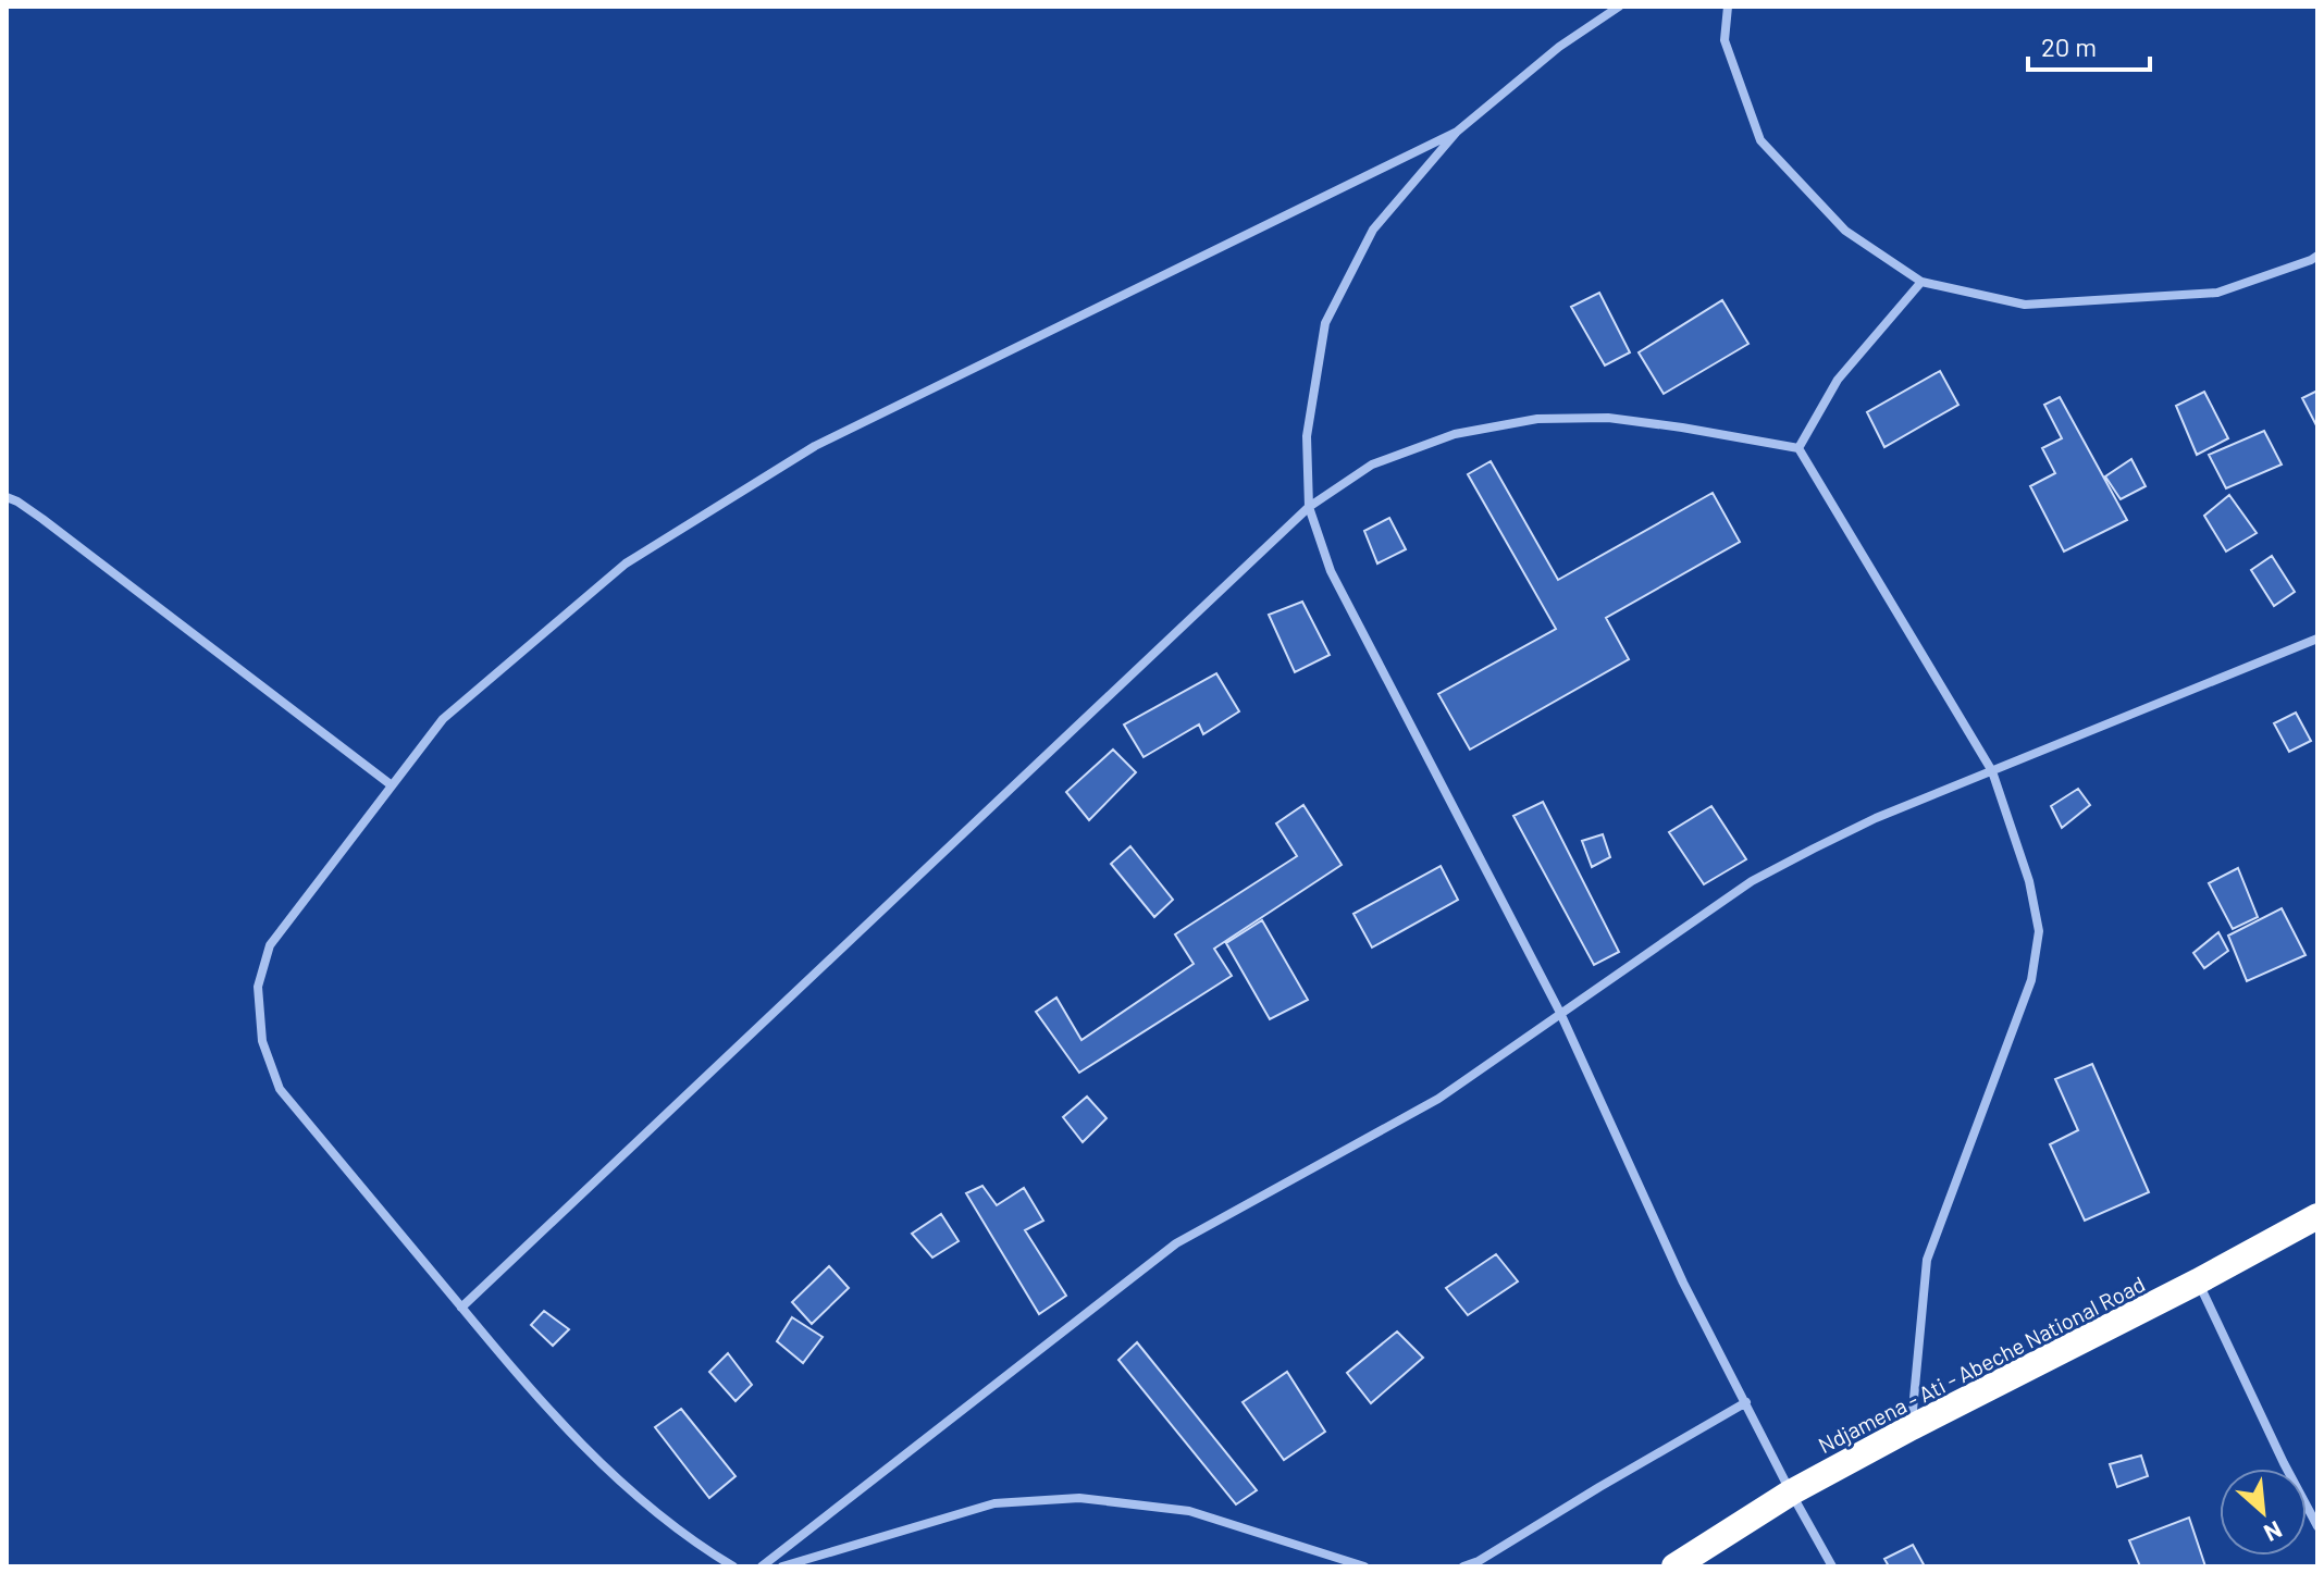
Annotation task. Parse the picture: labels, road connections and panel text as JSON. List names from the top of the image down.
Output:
{
  "streets": {
    "highway": ["Ndjamena - Ati - Abeche National Road"]
  },
  "scale_bar": "20 m",
  "north": "bottom right"
}
